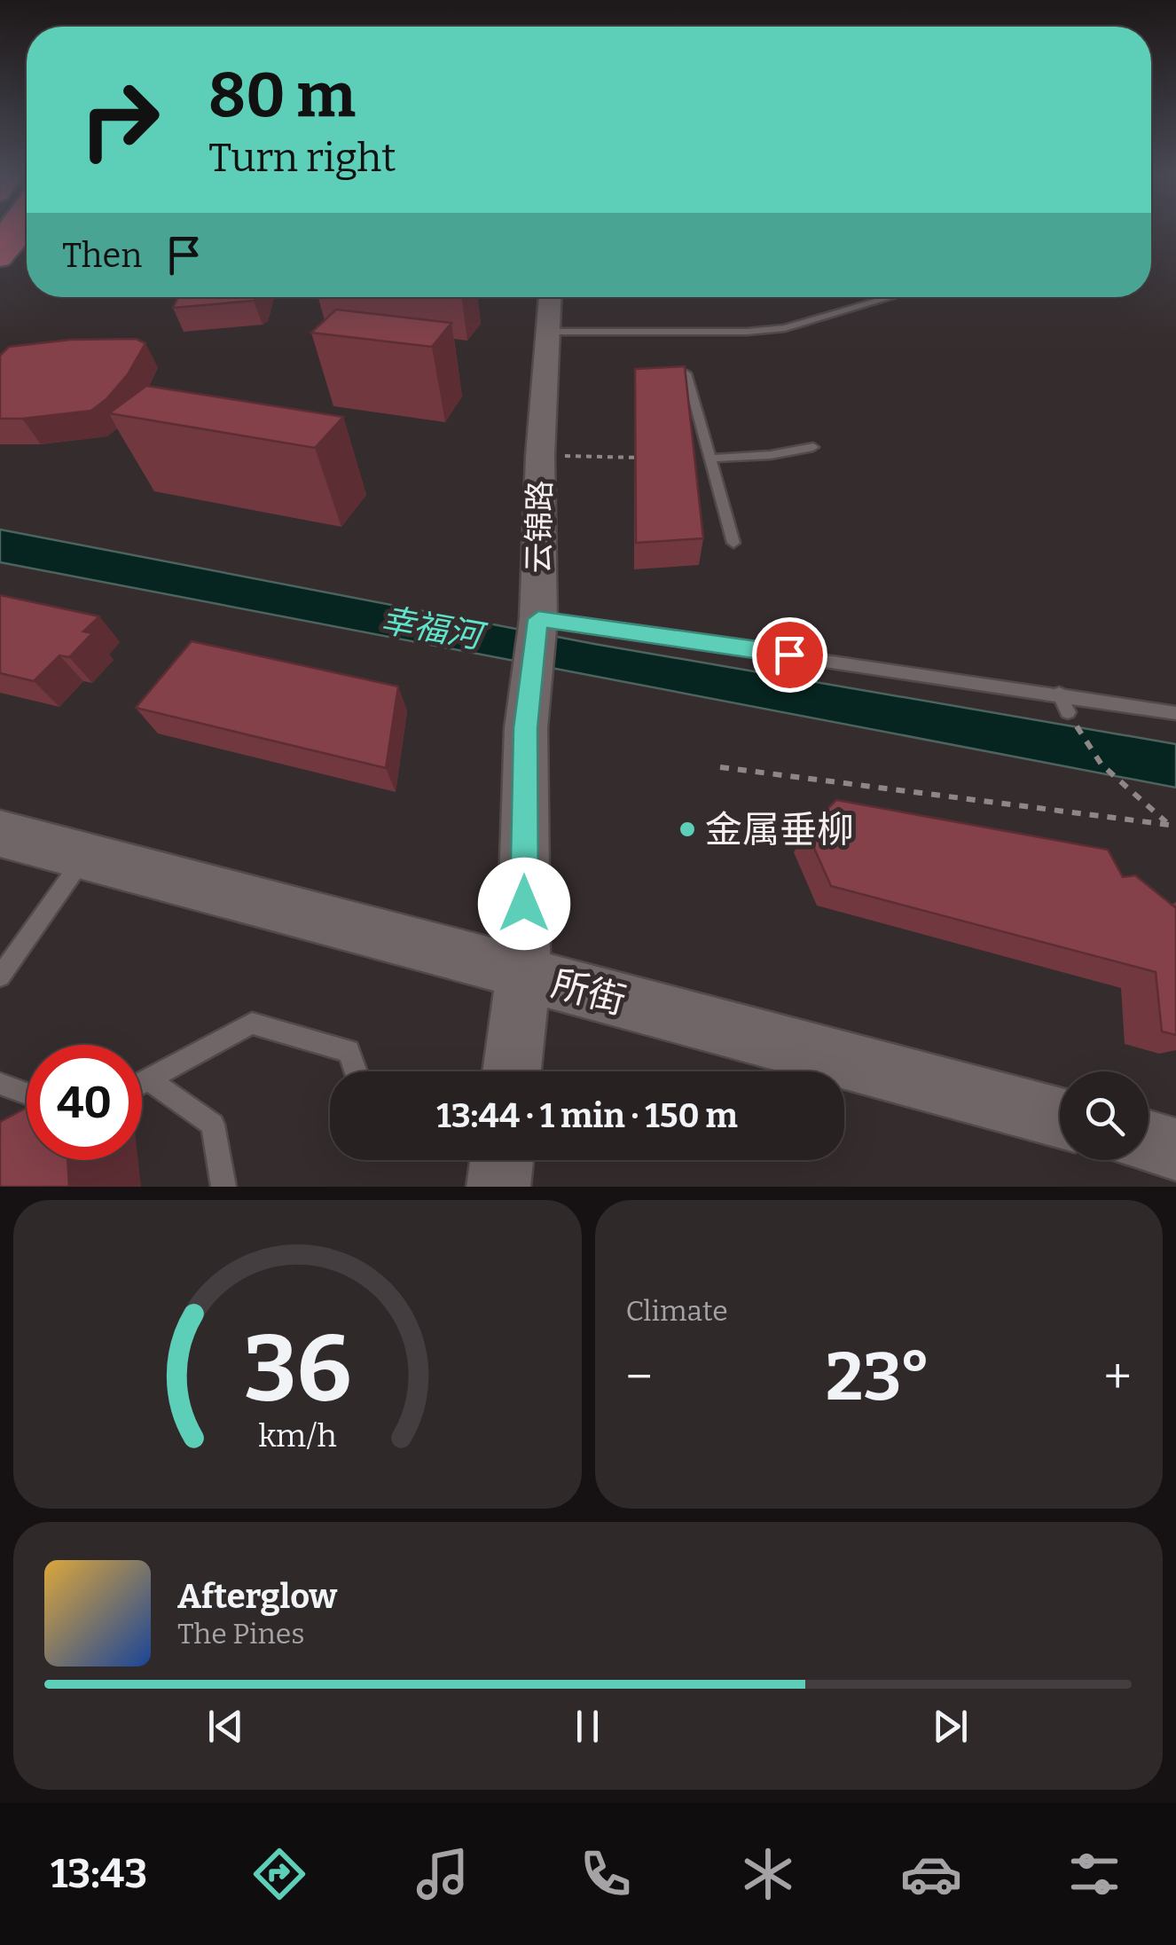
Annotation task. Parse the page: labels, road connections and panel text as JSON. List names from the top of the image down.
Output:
{
  "streets": {
    "street": ["云锦路", "所街"]
  },
  "crossings": [
    ["云锦路", "所街"]
  ],
  "water": ["幸福河"],
  "places": ["金属垂柳"],
  "page": {
    "turn": ["80 m", "Turn right"],
    "then": "Then",
    "limit": "40",
    "trip": "13:44 · 1 min · 150 m",
    "tile": "Climate",
    "heat": ["−", "23°", "+"],
    "song": ["Afterglow", "The Pines"],
    "tabs": "13:43",
    "gauge": ["36", "km/h"]
  }
}
